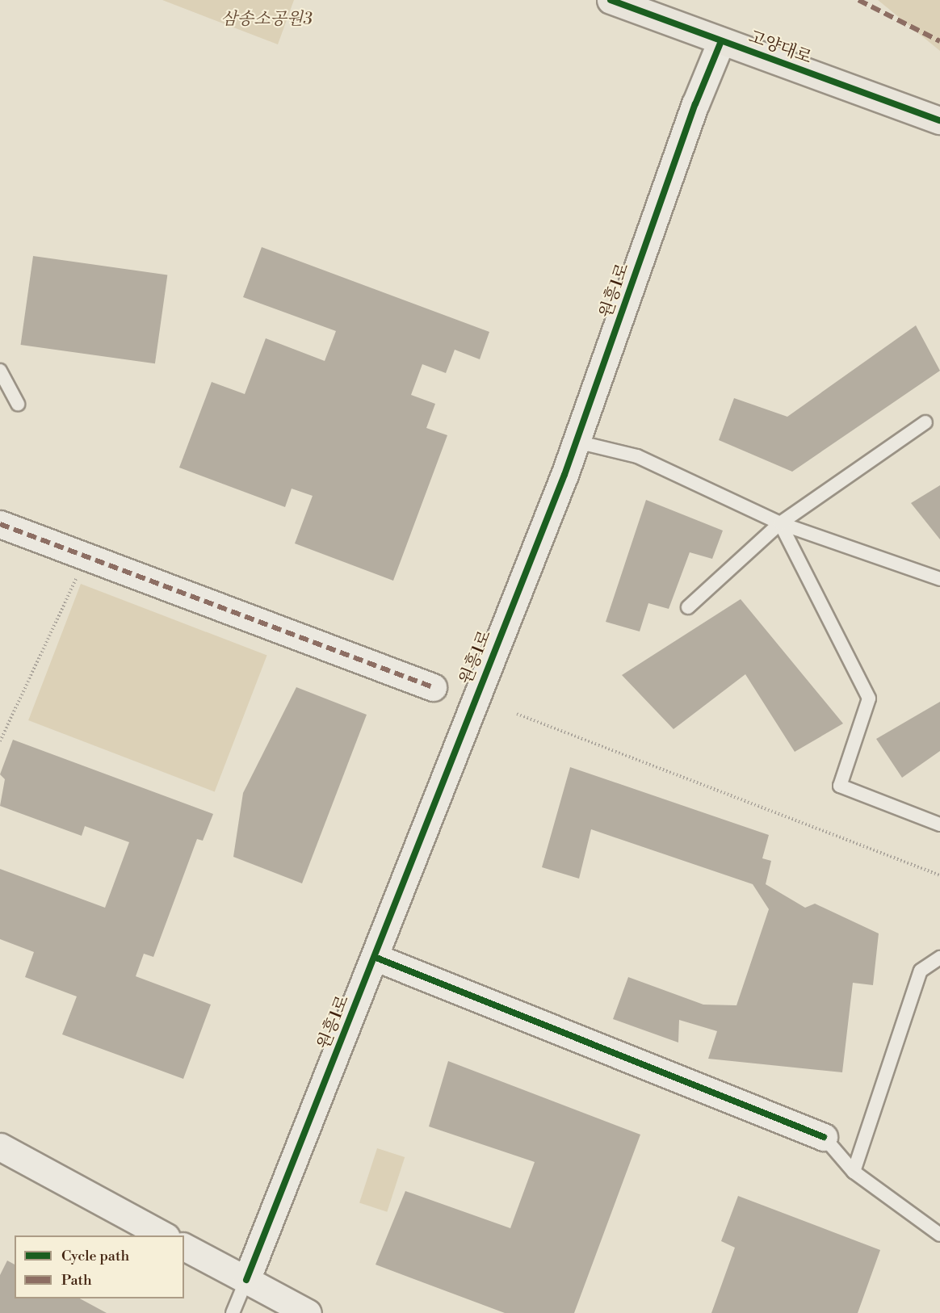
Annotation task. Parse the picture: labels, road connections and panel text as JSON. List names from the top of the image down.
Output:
{
  "streets": {
    "main road": ["고양대로"],
    "street": ["원흥1로"]
  },
  "crossings": [
    ["고양대로", "원흥1로"]
  ],
  "parks": ["삼송소공원3"],
  "legend": ["Cycle path", "Path"]
}
